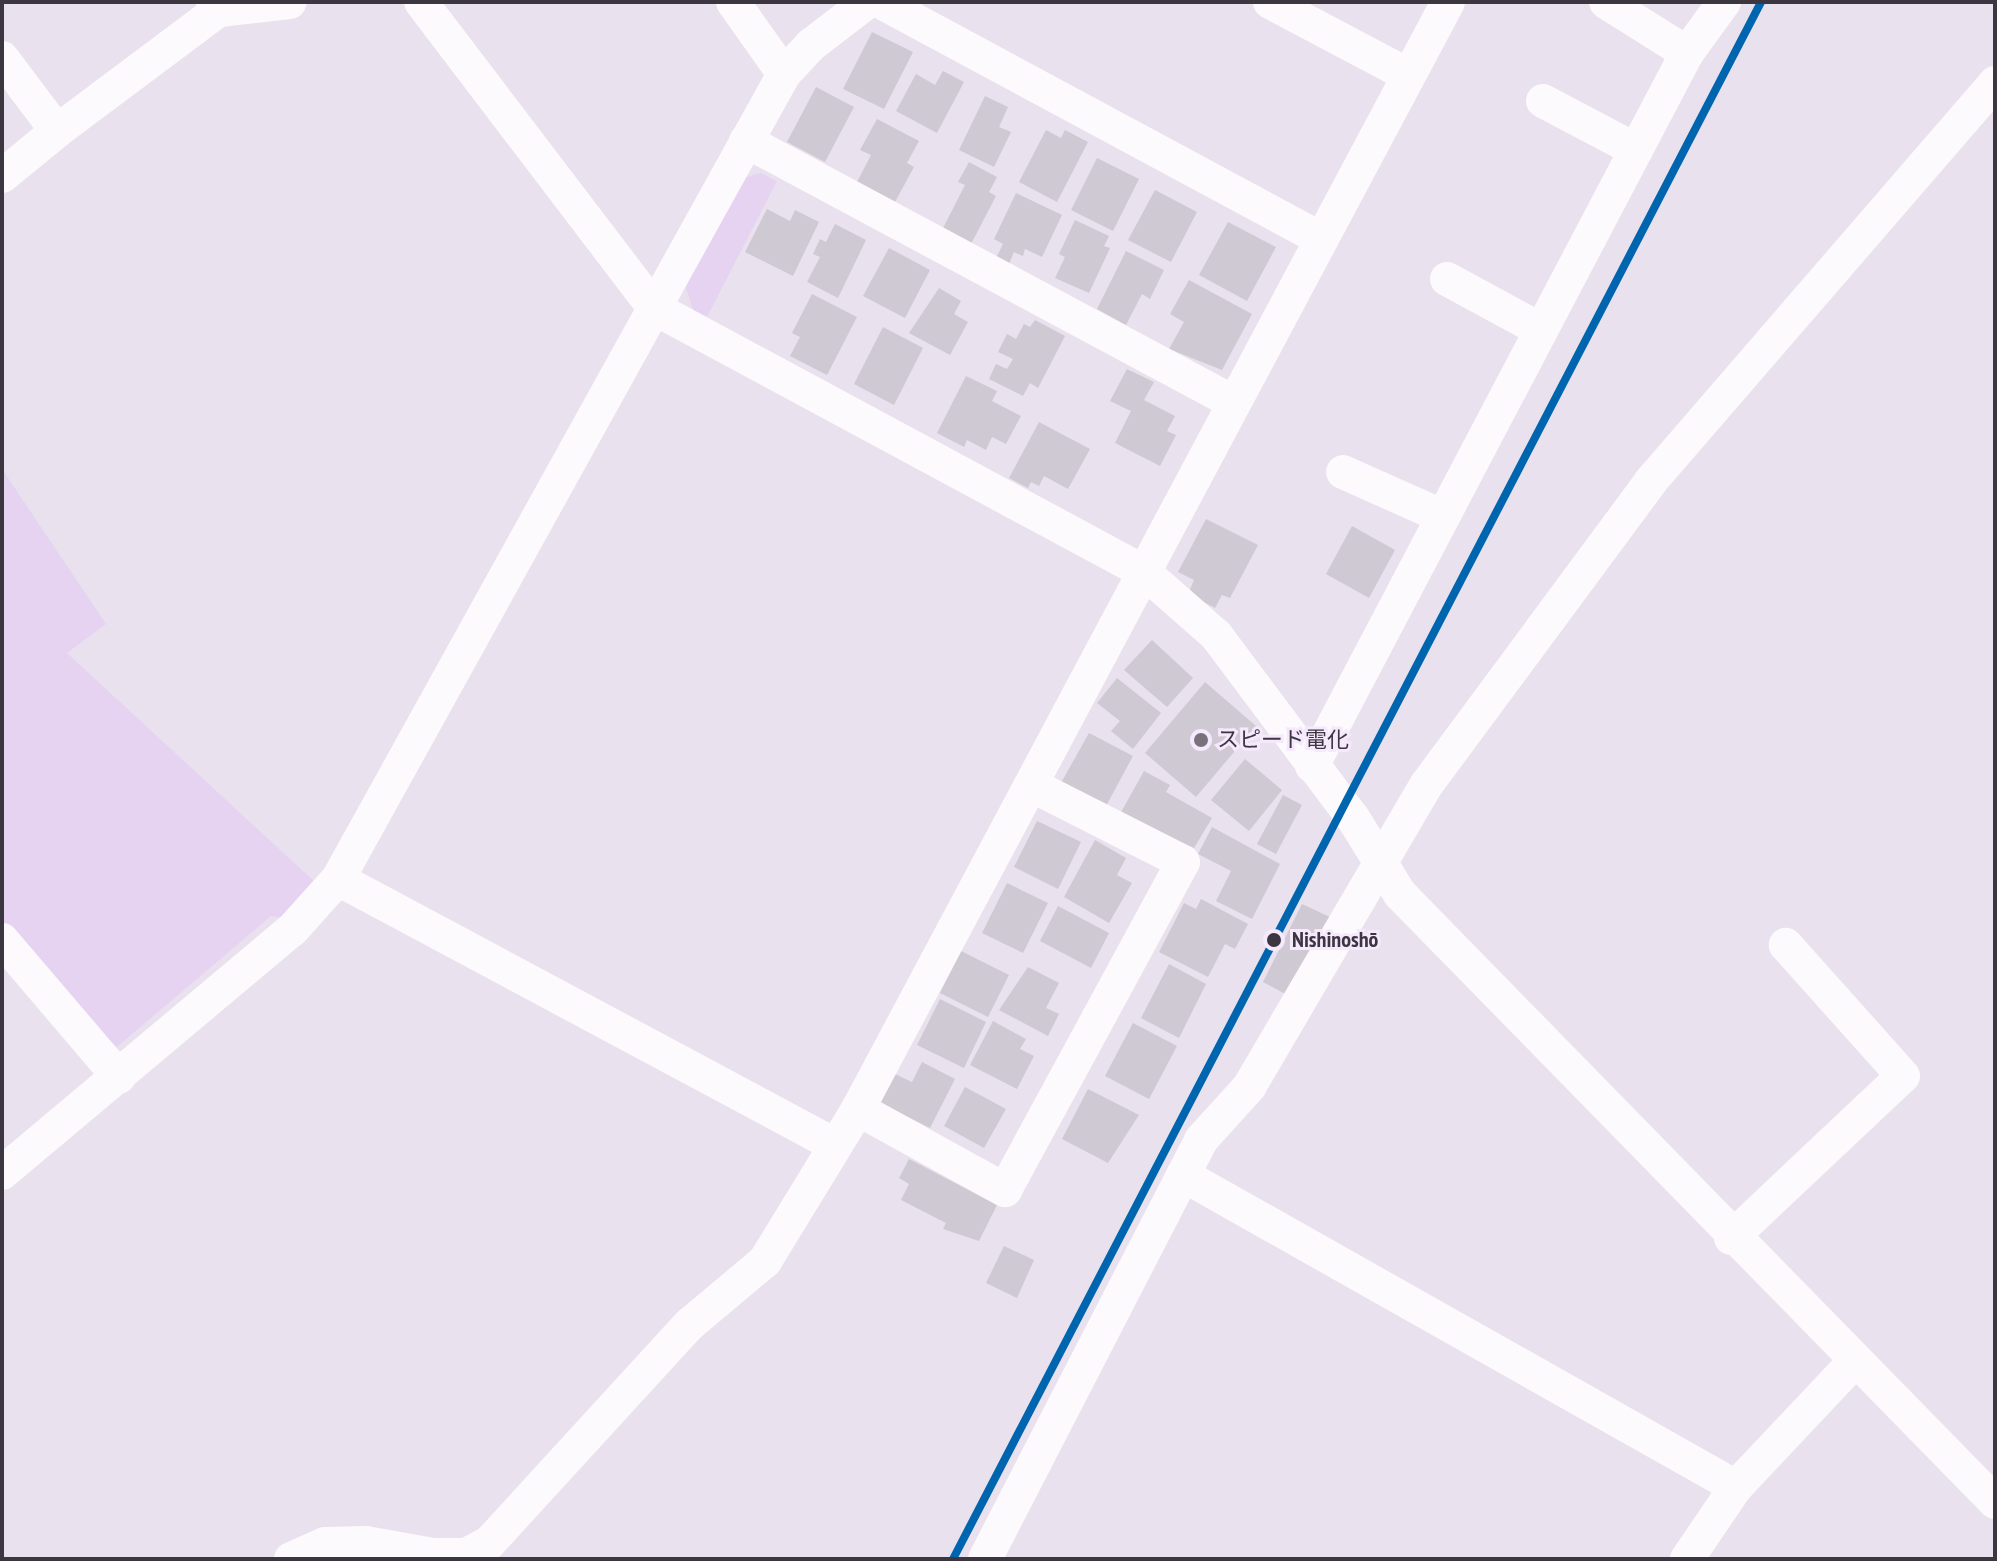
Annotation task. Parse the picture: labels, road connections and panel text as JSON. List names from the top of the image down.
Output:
{
  "places": ["スピード電化", "Nishinoshō"]
}
